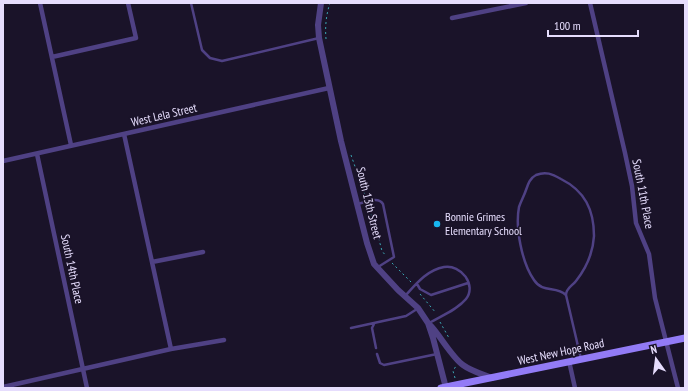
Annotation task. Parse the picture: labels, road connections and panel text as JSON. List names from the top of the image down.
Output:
{
  "streets": {
    "main road": ["West New Hope Road"],
    "street": [
      "West Lela Street",
      "South 11th Place",
      "South 13th Street",
      "South 14th Place"
    ]
  },
  "crossings": [
    ["West Lela Street", "South 13th Street"],
    ["West Lela Street", "South 14th Place"],
    ["South 11th Place", "West New Hope Road"],
    ["South 13th Street", "West New Hope Road"]
  ],
  "places": ["Bonnie Grimes Elementary School"],
  "scale_bar": "100 m",
  "north": "top"
}
